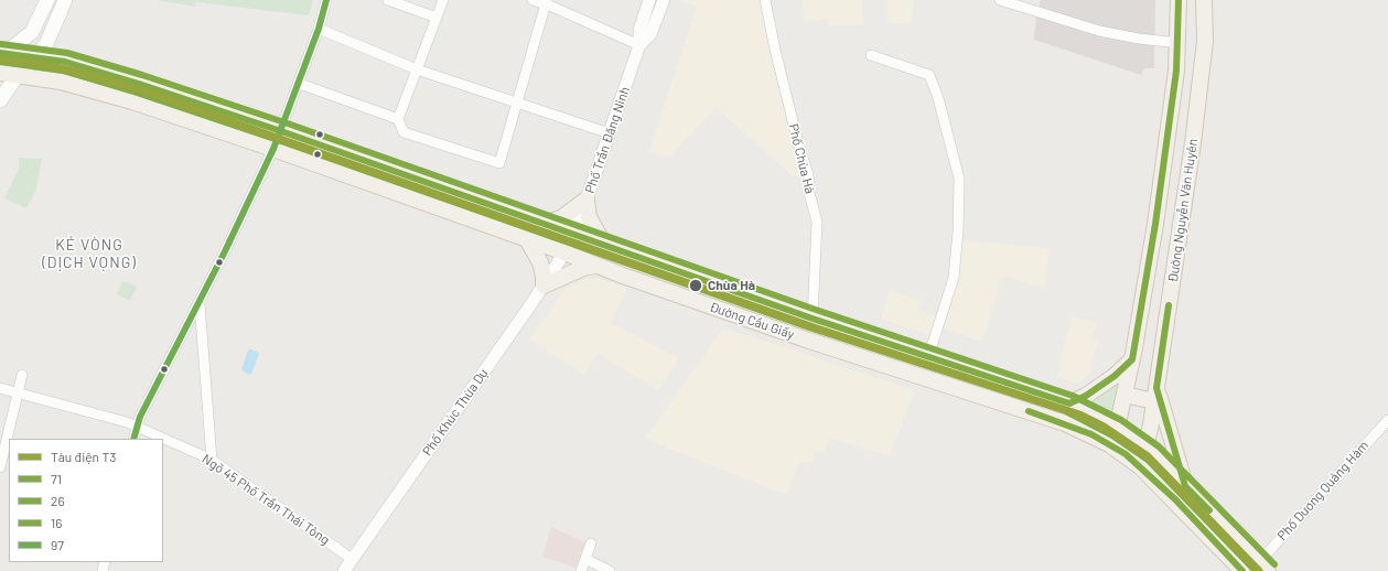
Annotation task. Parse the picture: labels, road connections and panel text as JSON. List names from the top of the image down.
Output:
{
  "streets": {
    "main road": ["Đường Nguyễn Văn Huyên", "Đường Cầu Giấy"],
    "street": [
      "Phố Trần Đăng Ninh",
      "Phố Chùa Hà",
      "Phố Khúc Thừa Dụ",
      "Phố Dương Quảng Hàm",
      "Ngõ 45 Phố Trần Thái Tông"
    ]
  },
  "crossings": [
    ["Phố Trần Đăng Ninh", "Đường Cầu Giấy"],
    ["Phố Trần Đăng Ninh", "Phố Khúc Thừa Dụ"],
    ["Phố Chùa Hà", "Đường Cầu Giấy"],
    ["Đường Nguyễn Văn Huyên", "Đường Cầu Giấy"],
    ["Đường Cầu Giấy", "Phố Khúc Thừa Dụ"],
    ["Đường Cầu Giấy", "Phố Dương Quảng Hàm"],
    ["Phố Khúc Thừa Dụ", "Ngõ 45 Phố Trần Thái Tông"]
  ],
  "districts": ["KẺ VÒNG (DỊCH VỌNG)"],
  "places": ["Chùa Hà"],
  "lines": [
    "transit line 71",
    "transit line 97",
    "transit line 16",
    "metro line T3",
    "transit line 26"
  ],
  "legend": [
    "Tàu điện T3",
    "71",
    "26",
    "16",
    "97"
  ]
}
